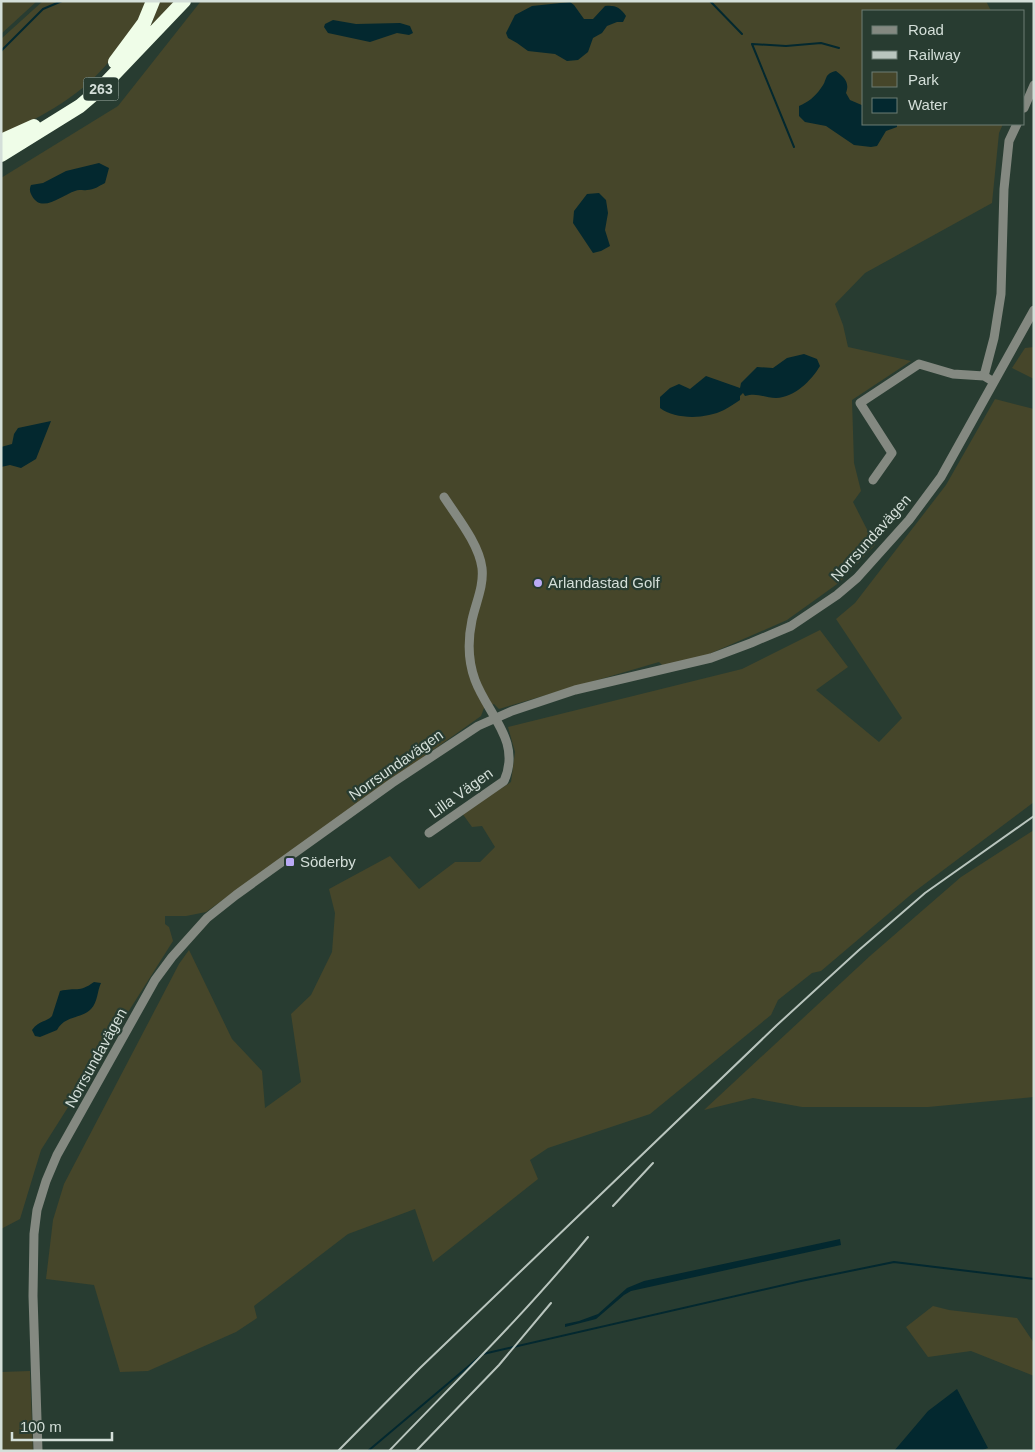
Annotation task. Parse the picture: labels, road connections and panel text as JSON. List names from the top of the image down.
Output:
{
  "streets": {
    "highway": ["263"],
    "street": ["Norrsundavägen", "Lilla Vägen"]
  },
  "crossings": [
    ["Norrsundavägen", "Lilla Vägen"]
  ],
  "places": {
    "other": ["Arlandastad Golf"],
    "transit": ["Söderby"]
  },
  "legend": [
    "Road",
    "Railway",
    "Park",
    "Water"
  ],
  "scale_bar": "100 m"
}
